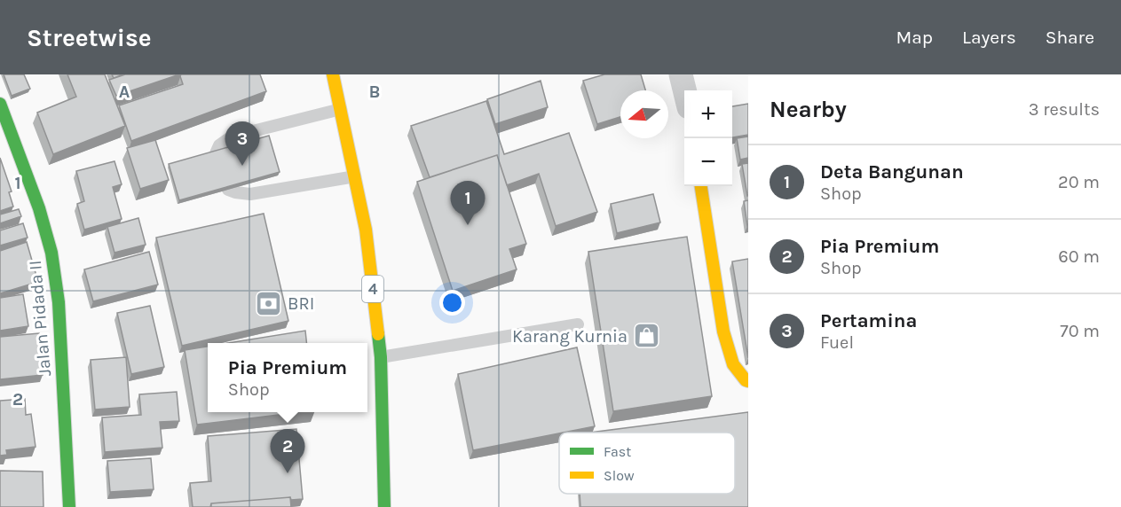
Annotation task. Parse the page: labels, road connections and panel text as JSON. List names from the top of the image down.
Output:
{
  "streets": {
    "main road": ["4", "Jalan Pidada II"]
  },
  "places": {
    "bank": ["BRI"],
    "shop": ["Karang Kurnia"]
  },
  "legend": ["Fast", "Slow"],
  "north": "left",
  "page": {
    "header": "Streetwise",
    "nav": ["Map", "Layers", "Share"],
    "heading": ["Nearby", "3 results"],
    "map_buttons": ["+", "−"],
    "pins": ["3", "1", "2"],
    "list": [
      {
        "mark": "1",
        "name": "Deta Bangunan",
        "note": "Shop",
        "value": "20 m"
      },
      {
        "mark": "2",
        "name": "Pia Premium",
        "note": "Shop",
        "value": "60 m"
      },
      {
        "mark": "3",
        "name": "Pertamina",
        "note": "Fuel",
        "value": "70 m"
      }
    ],
    "popup": ["Pia Premium", "Shop"]
  },
  "grid": {
    "columns": ["A", "B"],
    "rows": ["1", "2"]
  }
}
